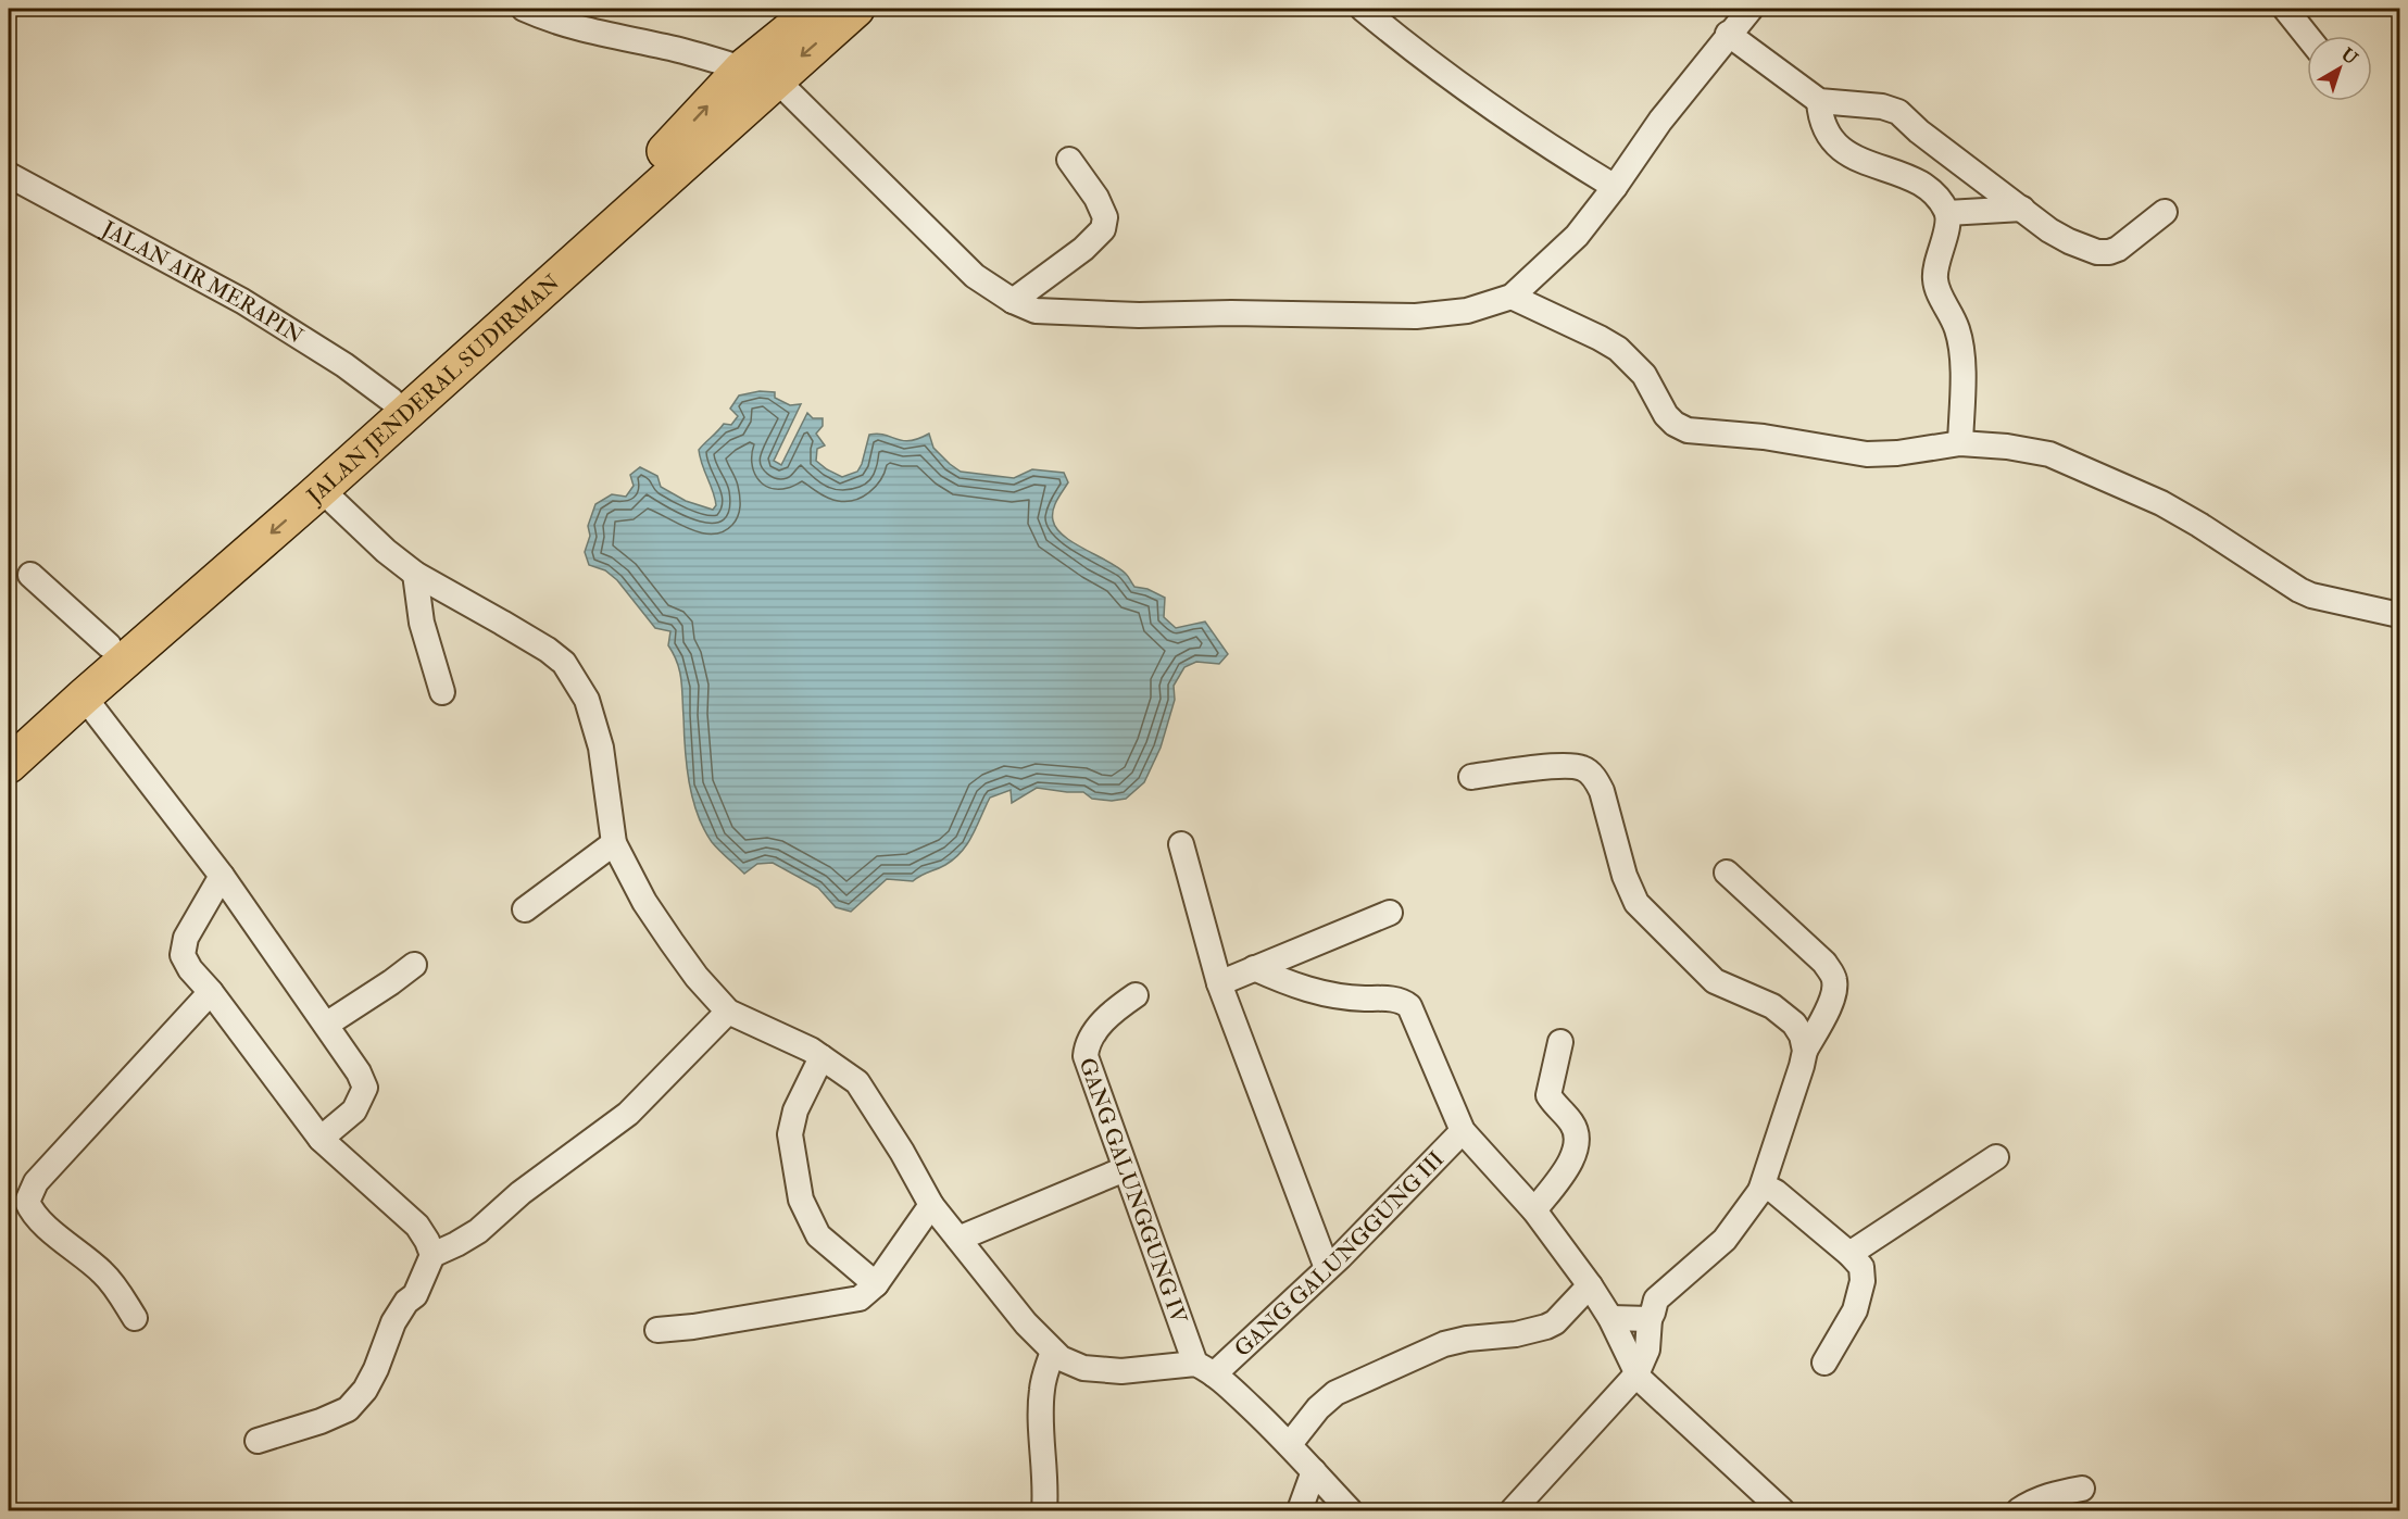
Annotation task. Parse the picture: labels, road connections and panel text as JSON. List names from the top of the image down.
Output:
{
  "streets": {
    "highway": ["JALAN JENDERAL SUDIRMAN"],
    "street": ["JALAN AIR MERAPIN", "GANG GALUNGGUNG IV", "GANG GALUNGGUNG III"]
  },
  "crossings": [
    ["JALAN AIR MERAPIN", "JALAN JENDERAL SUDIRMAN"],
    ["GANG GALUNGGUNG IV", "GANG GALUNGGUNG III"]
  ],
  "north": "top right"
}
